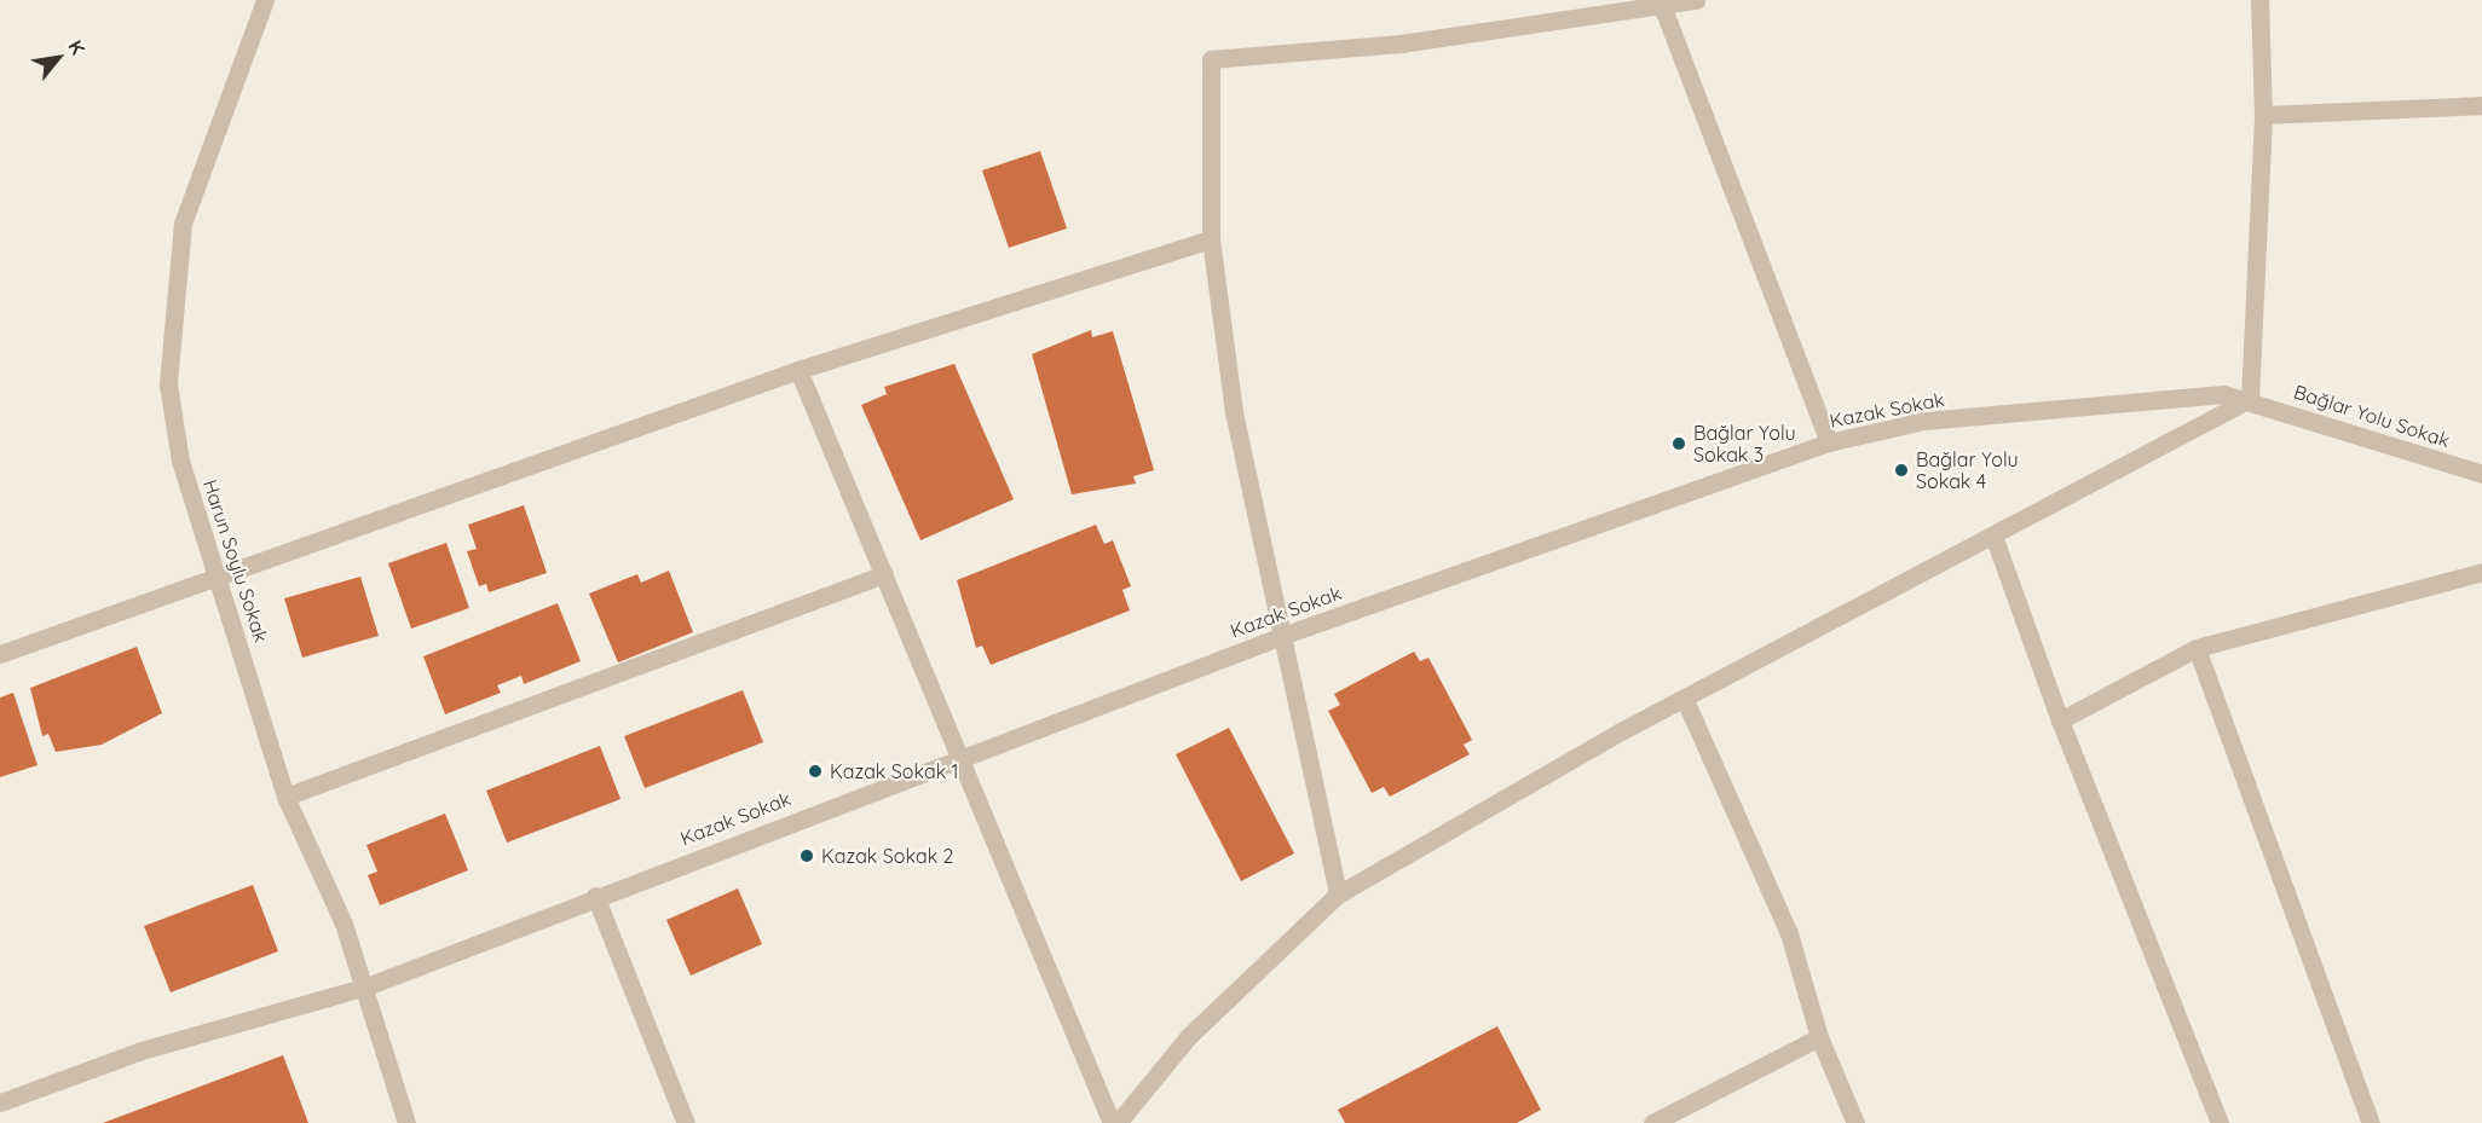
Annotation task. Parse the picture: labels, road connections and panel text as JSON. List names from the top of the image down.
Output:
{
  "streets": {
    "street": ["Kazak Sokak", "Bağlar Yolu Sokak", "Harun Soylu Sokak"]
  },
  "crossings": [
    ["Kazak Sokak", "Bağlar Yolu Sokak"],
    ["Kazak Sokak", "Harun Soylu Sokak"]
  ],
  "places": [
    "Bağlar Yolu Sokak 3",
    "Bağlar Yolu Sokak 4",
    "Kazak Sokak 1",
    "Kazak Sokak 2"
  ],
  "north": "top right"
}
